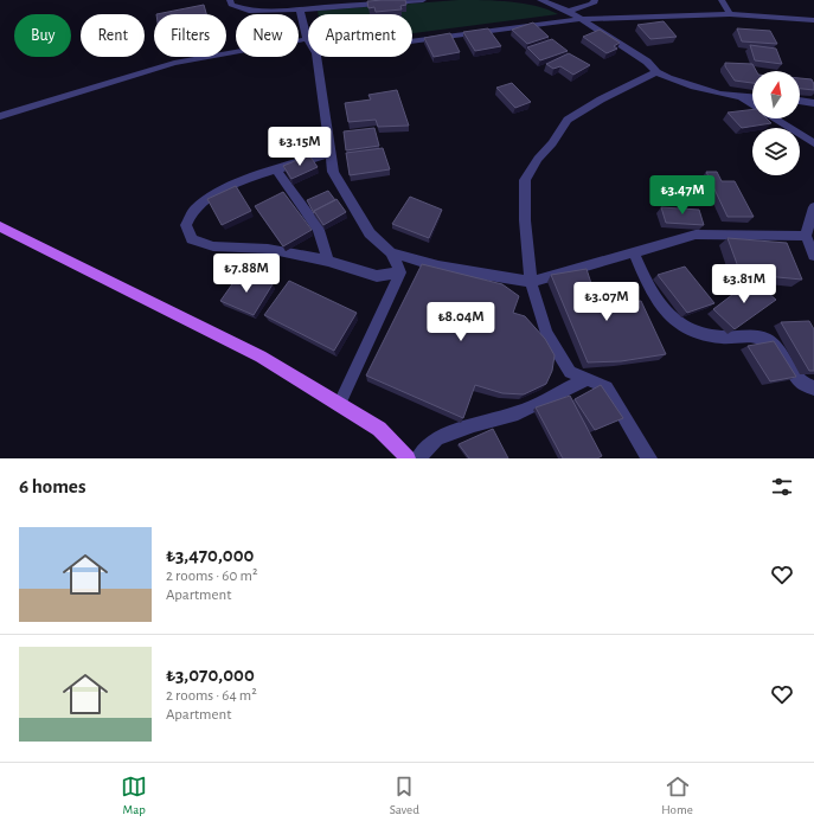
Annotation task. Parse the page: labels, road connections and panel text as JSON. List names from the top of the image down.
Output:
{
  "north": "top",
  "page": {
    "chip": [
      "Buy",
      "Rent",
      "Filters",
      "New",
      "Apartment"
    ],
    "price": [
      "₺3.15M",
      "₺3.47M",
      "₺7.88M",
      "₺3.81M",
      "₺3.07M",
      "₺8.04M"
    ],
    "heading": "6 homes",
    "list": [
      {
        "name": "₺3,470,000",
        "note": "2 rooms · 60 m² · Apartment"
      },
      {
        "name": "₺3,070,000",
        "note": "2 rooms · 64 m² · Apartment"
      }
    ],
    "tabs": ["Map", "Saved", "Home"]
  }
}
